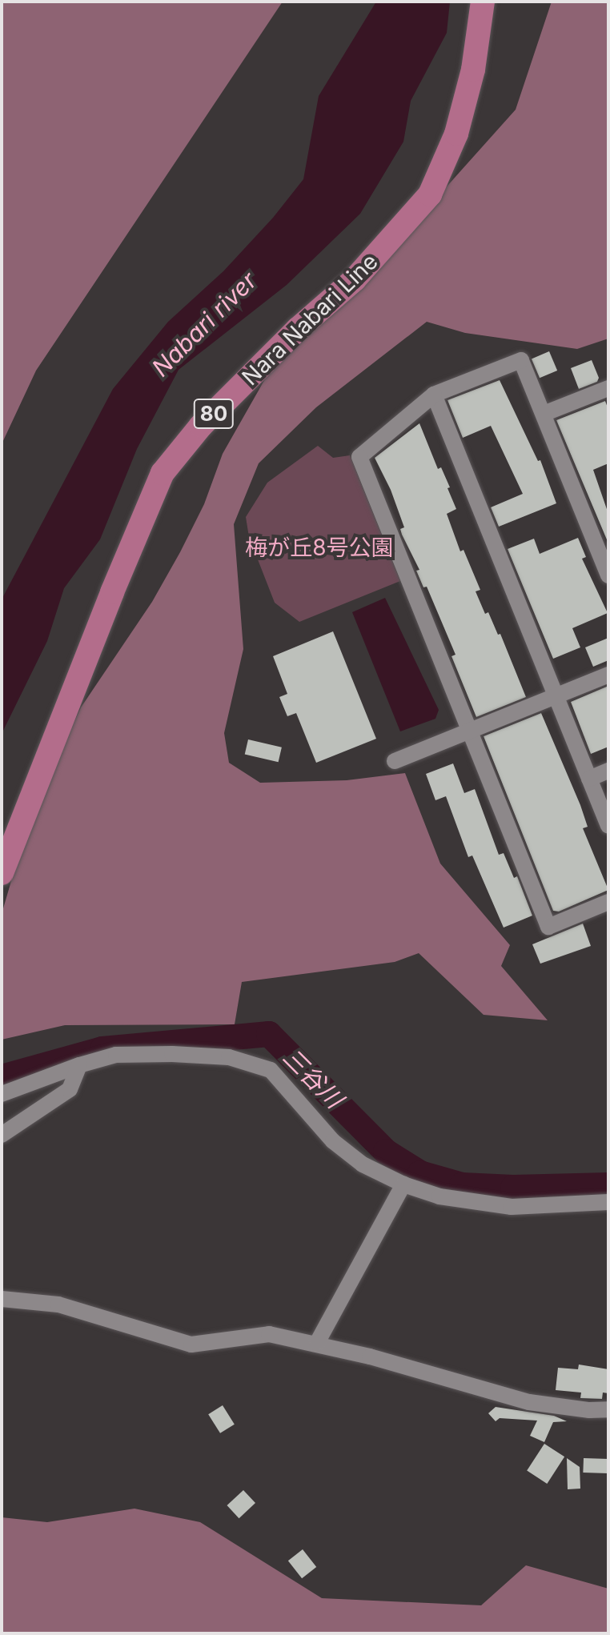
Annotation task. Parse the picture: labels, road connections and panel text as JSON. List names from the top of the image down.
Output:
{
  "streets": {
    "main road": ["Nara Nabari Line", "80"]
  },
  "water": ["Nabari river", "三谷川"],
  "parks": ["梅が丘8号公園"]
}
